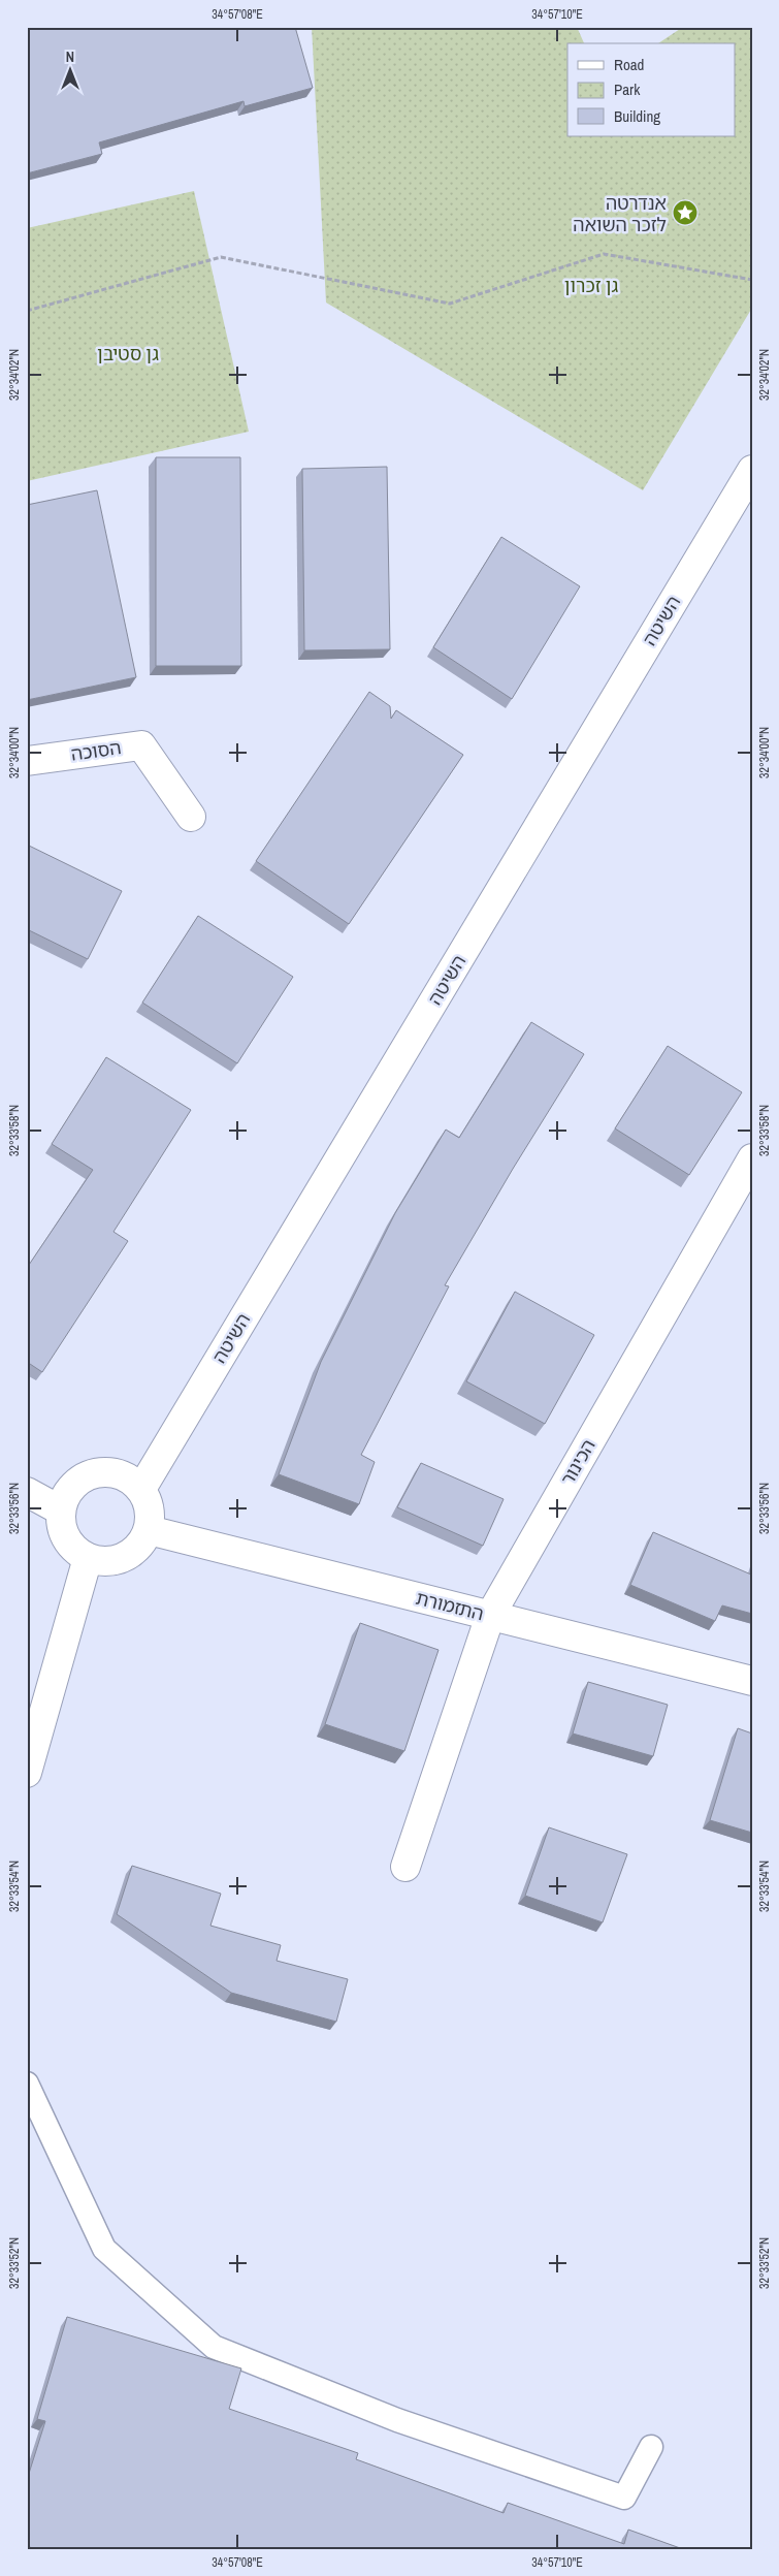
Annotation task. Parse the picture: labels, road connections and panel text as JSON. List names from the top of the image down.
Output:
{
  "streets": {
    "street": [
      "השיטה",
      "הסוכה",
      "הכינור",
      "התזמורת"
    ]
  },
  "crossings": [
    ["השיטה", "התזמורת"],
    ["הכינור", "התזמורת"]
  ],
  "parks": ["גן זכרון", "גן סטיבן"],
  "places": {
    "place": ["אנדרטה לזכר השואה"]
  },
  "legend": ["Road", "Park", "Building"],
  "north": "top",
  "coordinates": [
    "34°57'08\"E",
    "34°57'10\"E",
    "32°34'02\"N",
    "32°34'00\"N",
    "32°33'58\"N",
    "32°33'56\"N",
    "32°33'54\"N",
    "32°33'52\"N"
  ]
}
